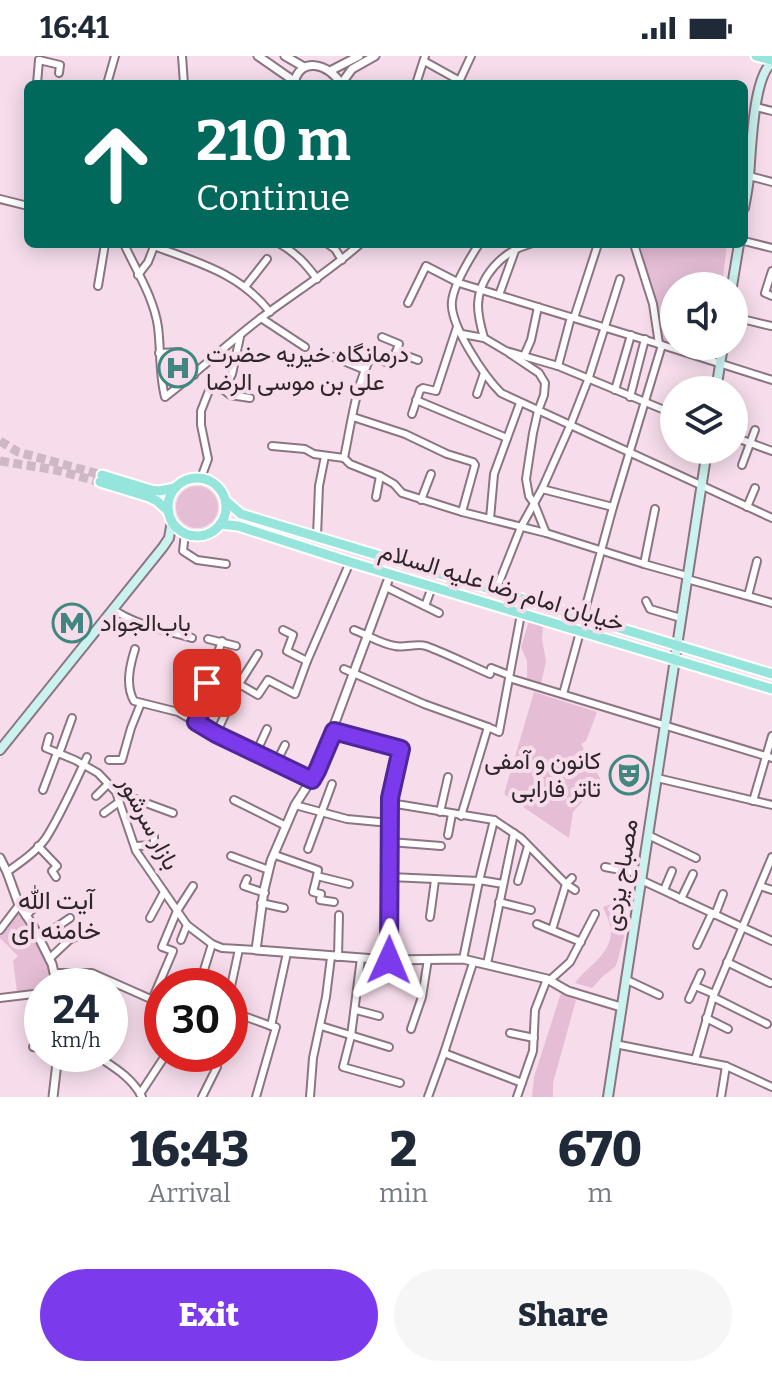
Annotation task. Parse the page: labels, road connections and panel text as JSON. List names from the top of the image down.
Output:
{
  "streets": {
    "main road": ["خیابان امام رضا علیه السلام", "مصباح یزدی"],
    "street": ["بازار سرشور"]
  },
  "crossings": [
    ["خیابان امام رضا علیه السلام", "مصباح یزدی"],
    ["بازار سرشور", "مصباح یزدی"]
  ],
  "districts": ["آیت الله خامنه ای"],
  "places": {
    "hospital": ["درمانگاه خیریه حضرت علی بن موسی الرضا"],
    "metro station": ["باب‌الجواد"],
    "theatre": ["کانون و آمفی تاتر فارابی"]
  },
  "page": {
    "status": "16:41",
    "turn": ["210 m", "Continue"],
    "speed": "24 km/h",
    "limit": "30",
    "eta": [
      "16:43",
      "Arrival",
      "2",
      "min",
      "670",
      "m"
    ],
    "buttons": ["Exit", "Share"]
  }
}
